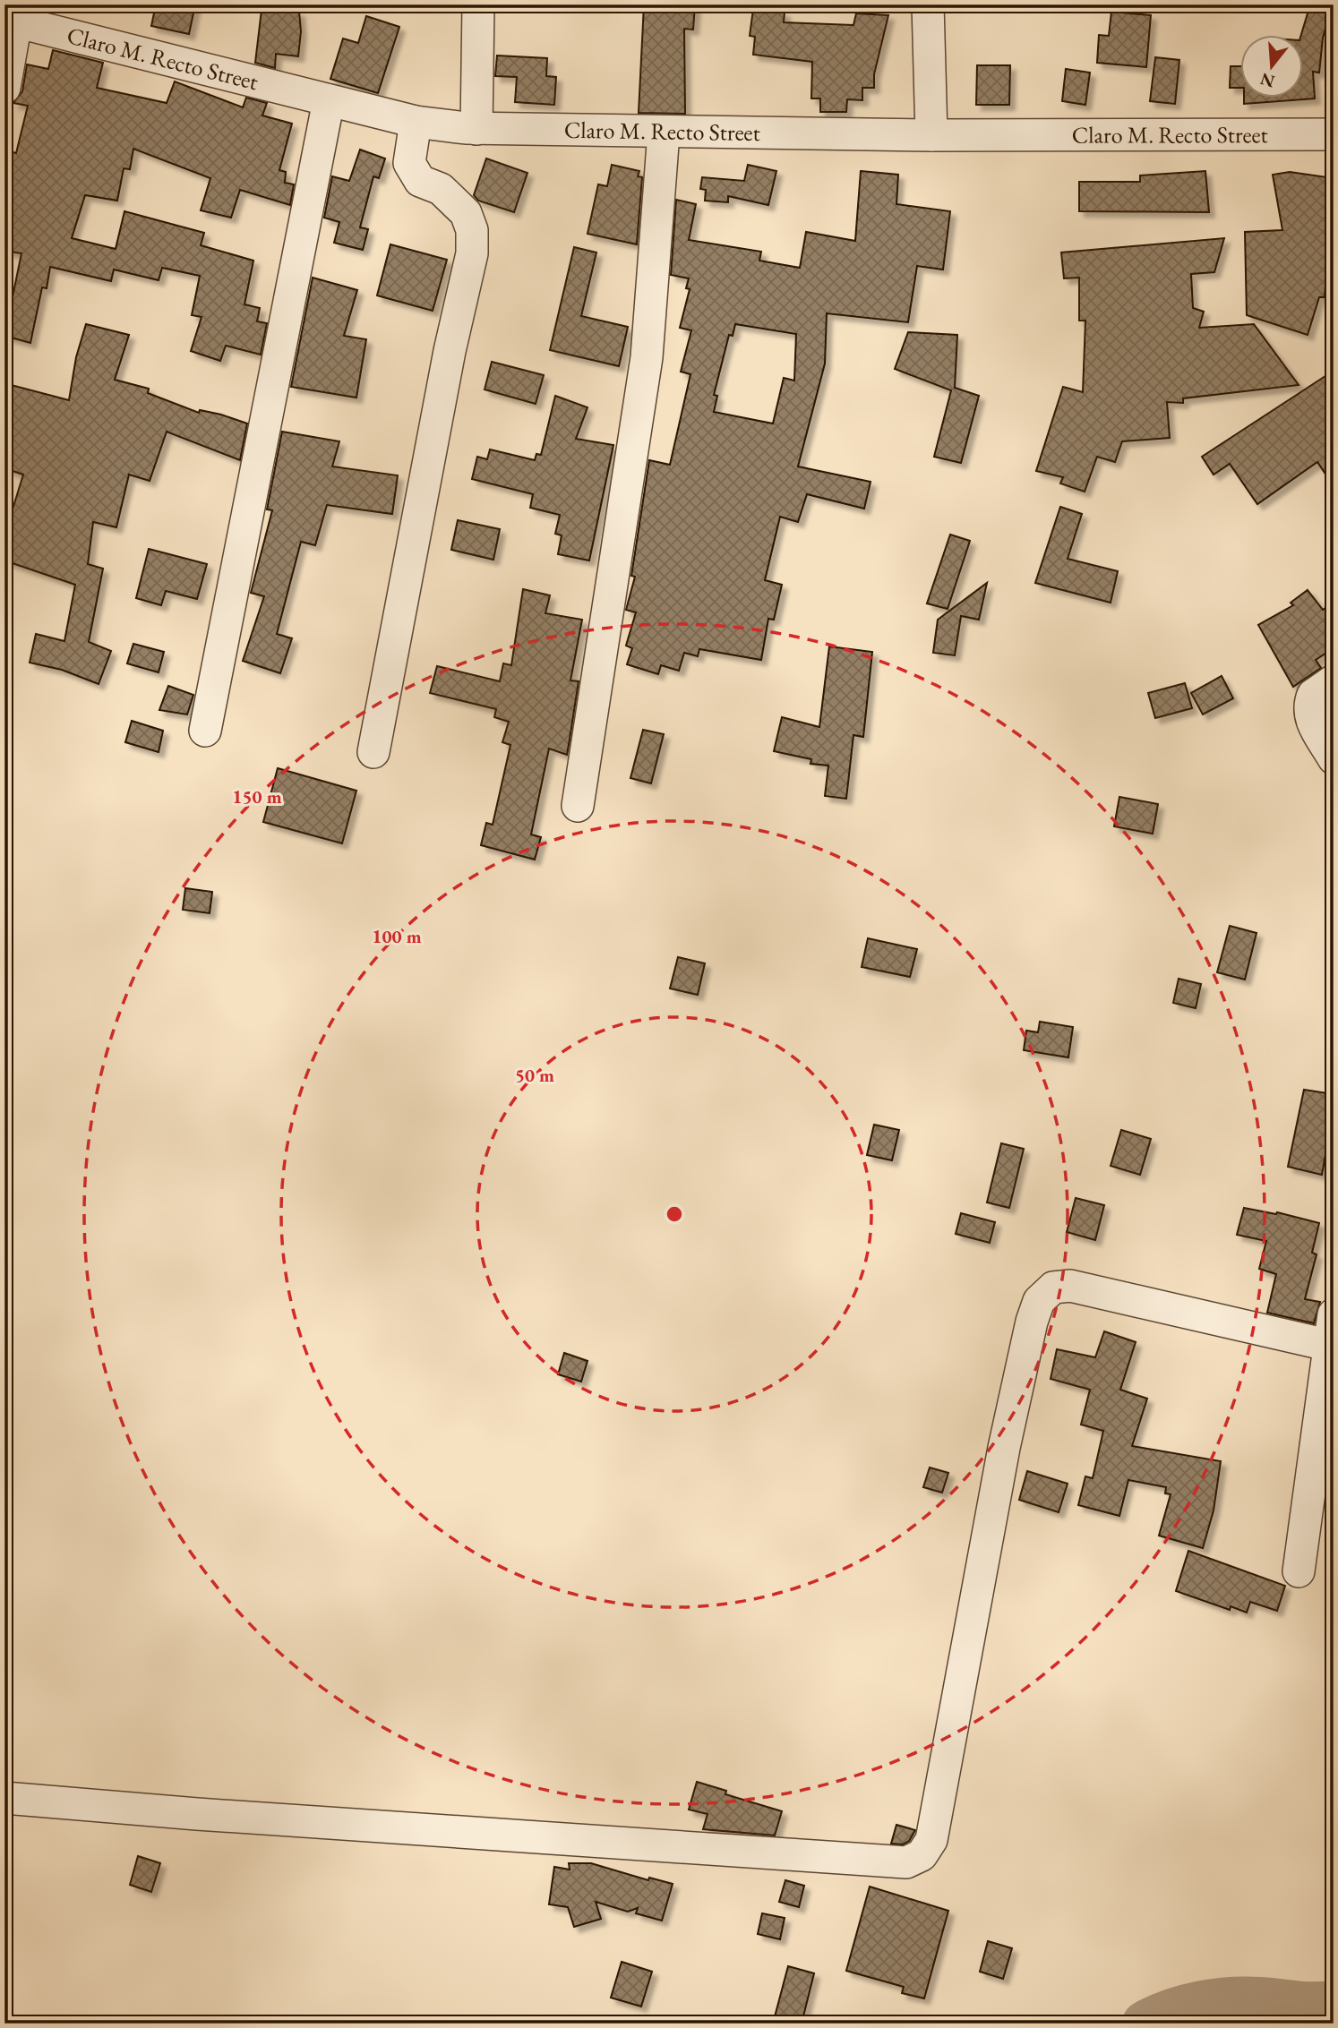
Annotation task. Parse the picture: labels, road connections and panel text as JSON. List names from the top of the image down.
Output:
{
  "streets": {
    "street": ["Claro M. Recto Street"]
  },
  "north": "bottom",
  "rings": ["150 m", "100 m", "50 m"]
}
